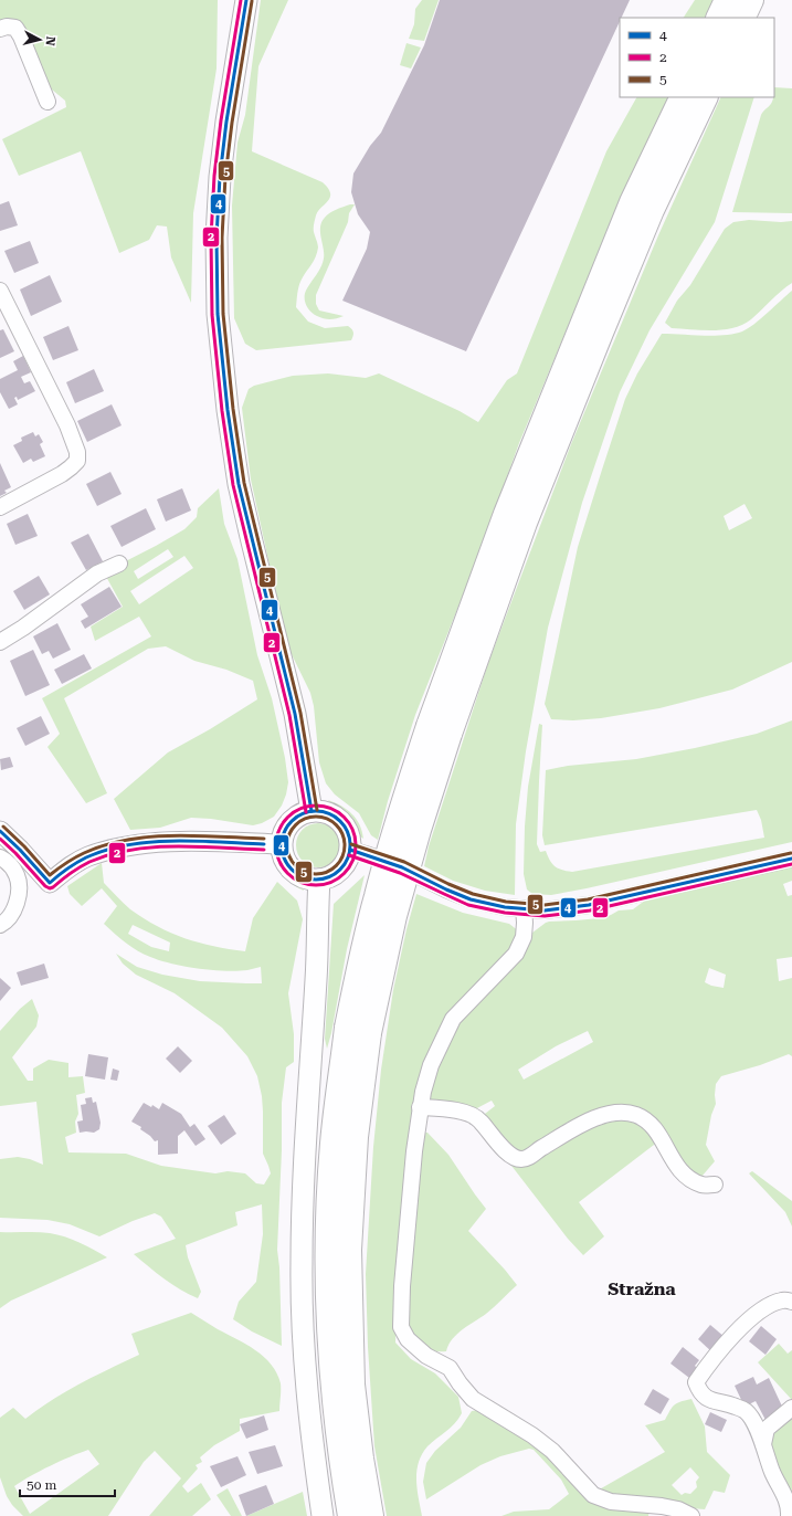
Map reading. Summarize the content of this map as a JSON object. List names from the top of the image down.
{
  "districts": ["Stražna"],
  "lines": ["transit line 4", "transit line 2", "transit line 5"],
  "legend": ["4", "2", "5"],
  "scale_bar": "50 m",
  "north": "right"
}
